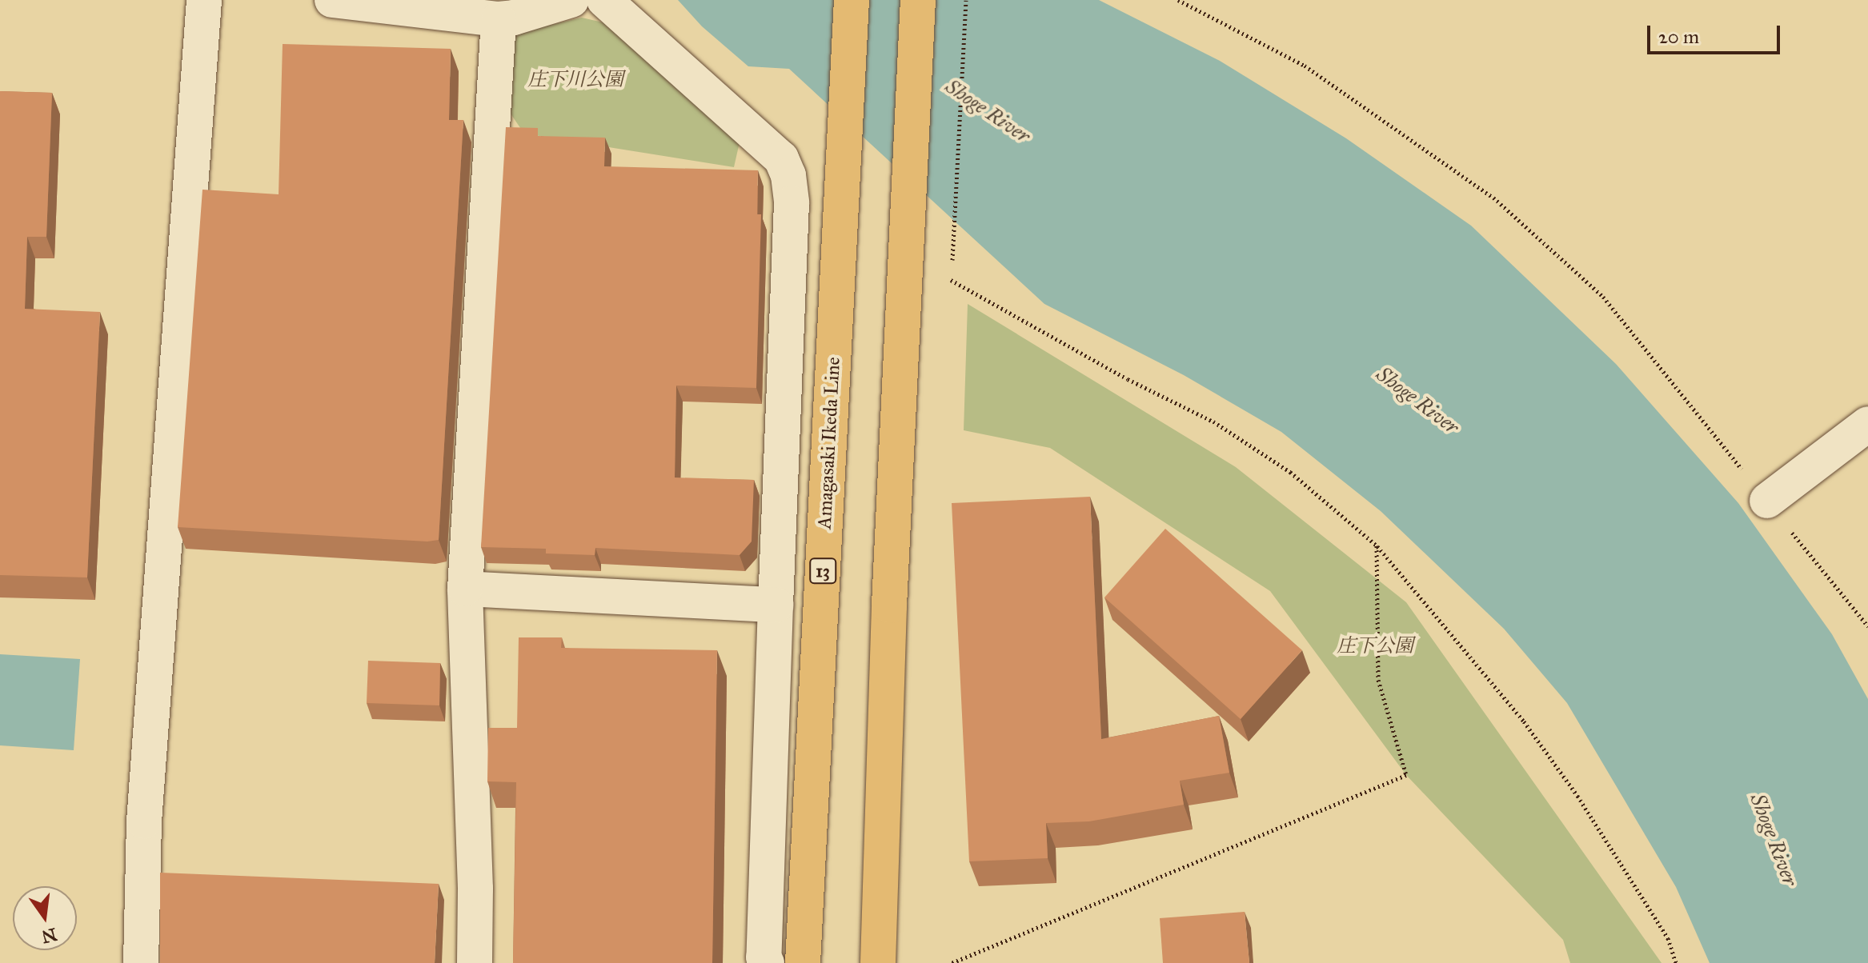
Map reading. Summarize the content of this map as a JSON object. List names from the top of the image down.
{
  "streets": {
    "main road": ["Amagasaki Ikeda Line", "13"]
  },
  "water": ["Shoge River"],
  "parks": ["庄下川公園", "庄下公園"],
  "scale_bar": "20 m",
  "north": "bottom"
}
